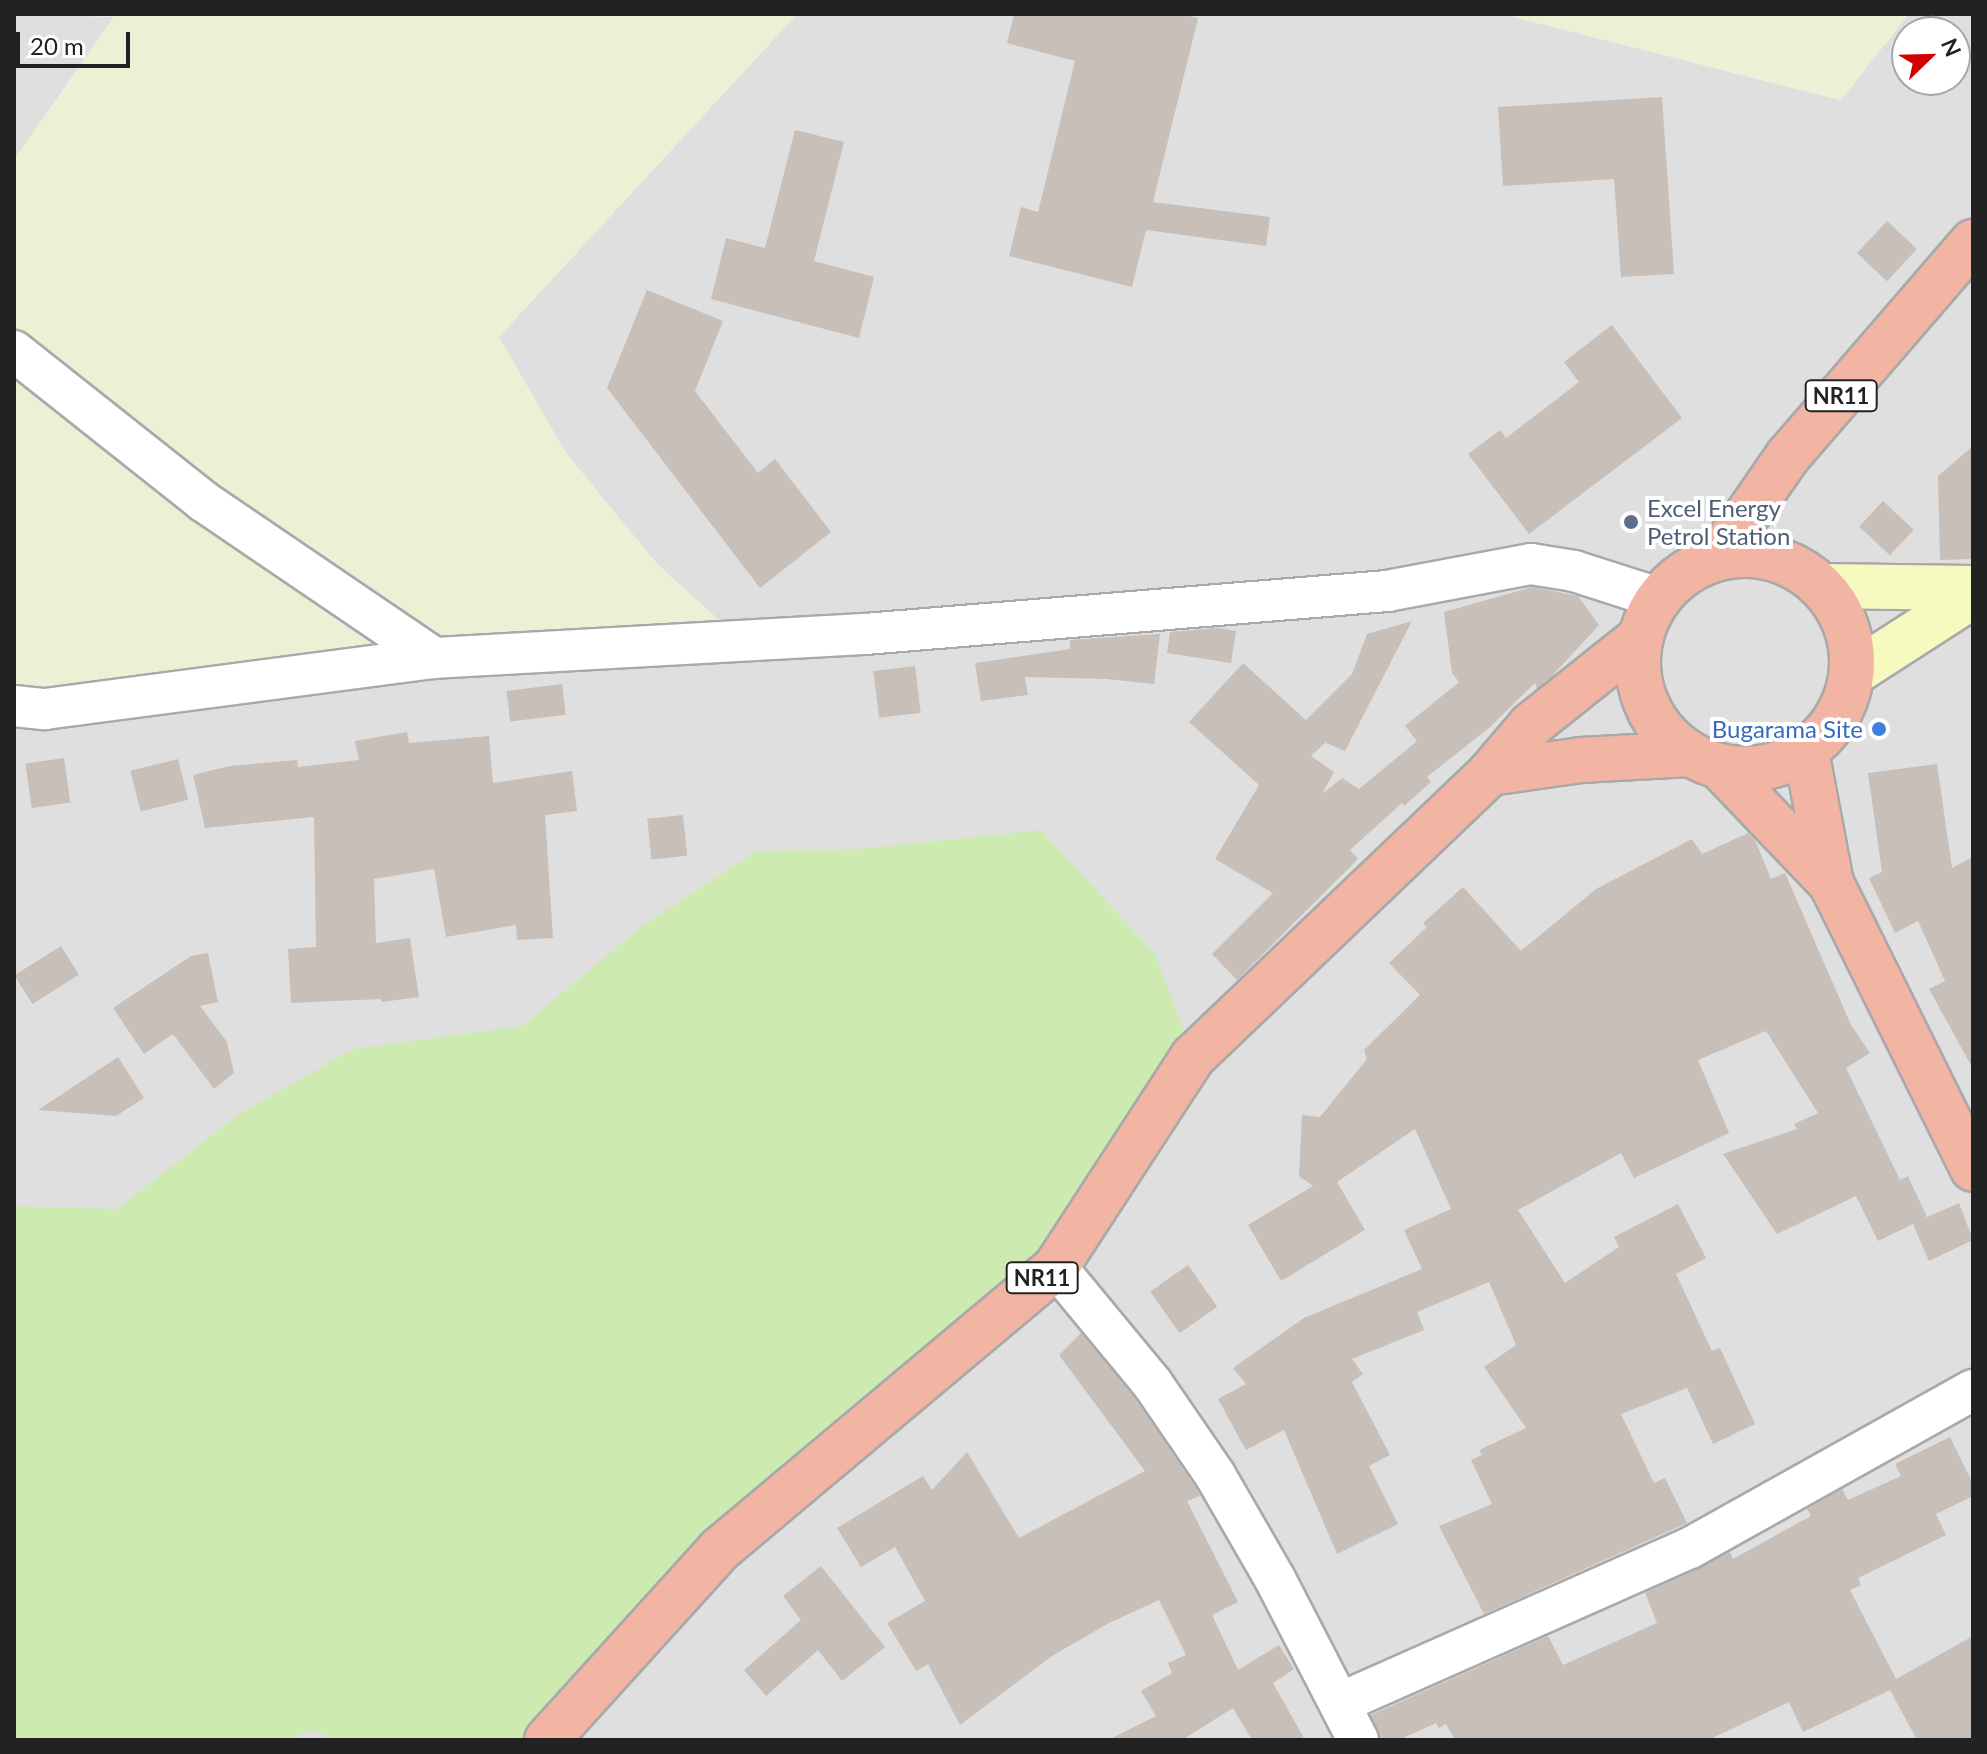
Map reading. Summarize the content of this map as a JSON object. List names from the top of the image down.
{
  "streets": {
    "highway": ["NR11"]
  },
  "places": ["Excel Energy Petrol Station", "Bugarama Site"],
  "scale_bar": "20 m",
  "north": "top right"
}
